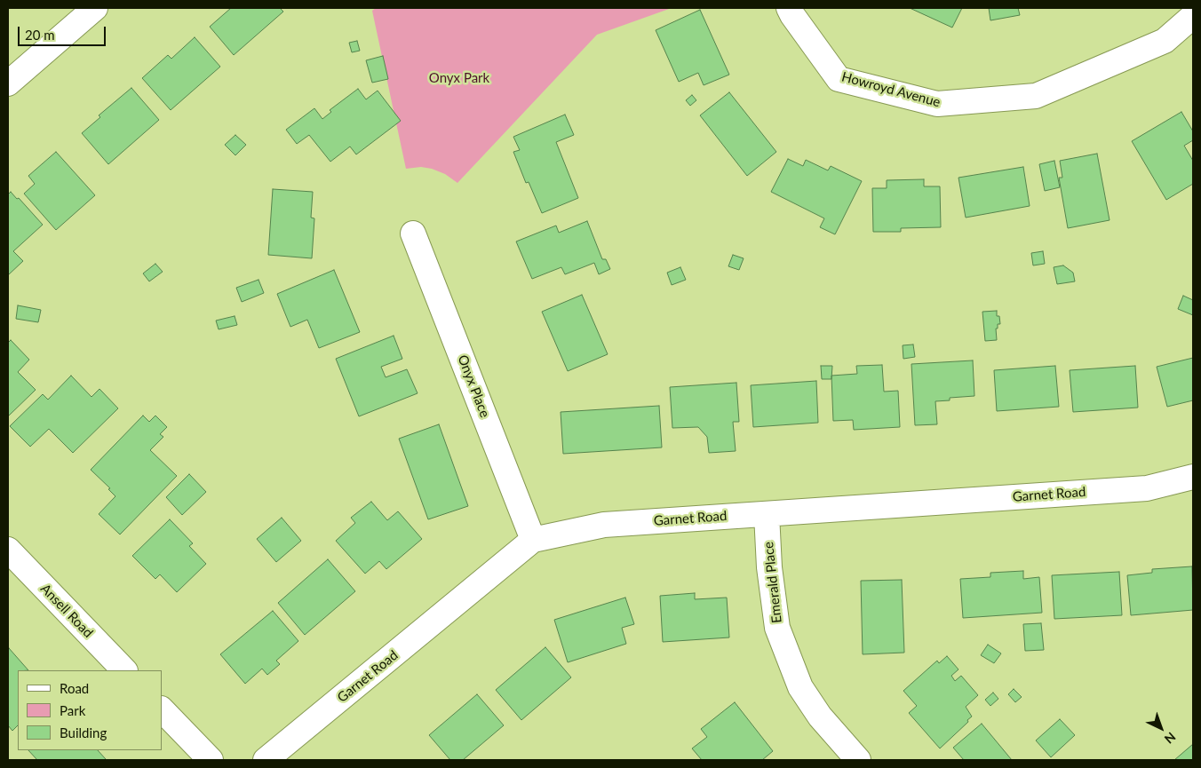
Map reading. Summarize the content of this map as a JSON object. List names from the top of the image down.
{
  "streets": {
    "street": [
      "Howroyd Avenue",
      "Onyx Place",
      "Garnet Road",
      "Emerald Place",
      "Ansell Road"
    ]
  },
  "crossings": [
    ["Onyx Place", "Garnet Road"],
    ["Garnet Road", "Emerald Place"]
  ],
  "parks": ["Onyx Park"],
  "legend": ["Road", "Park", "Building"],
  "scale_bar": "20 m",
  "north": "bottom right"
}
